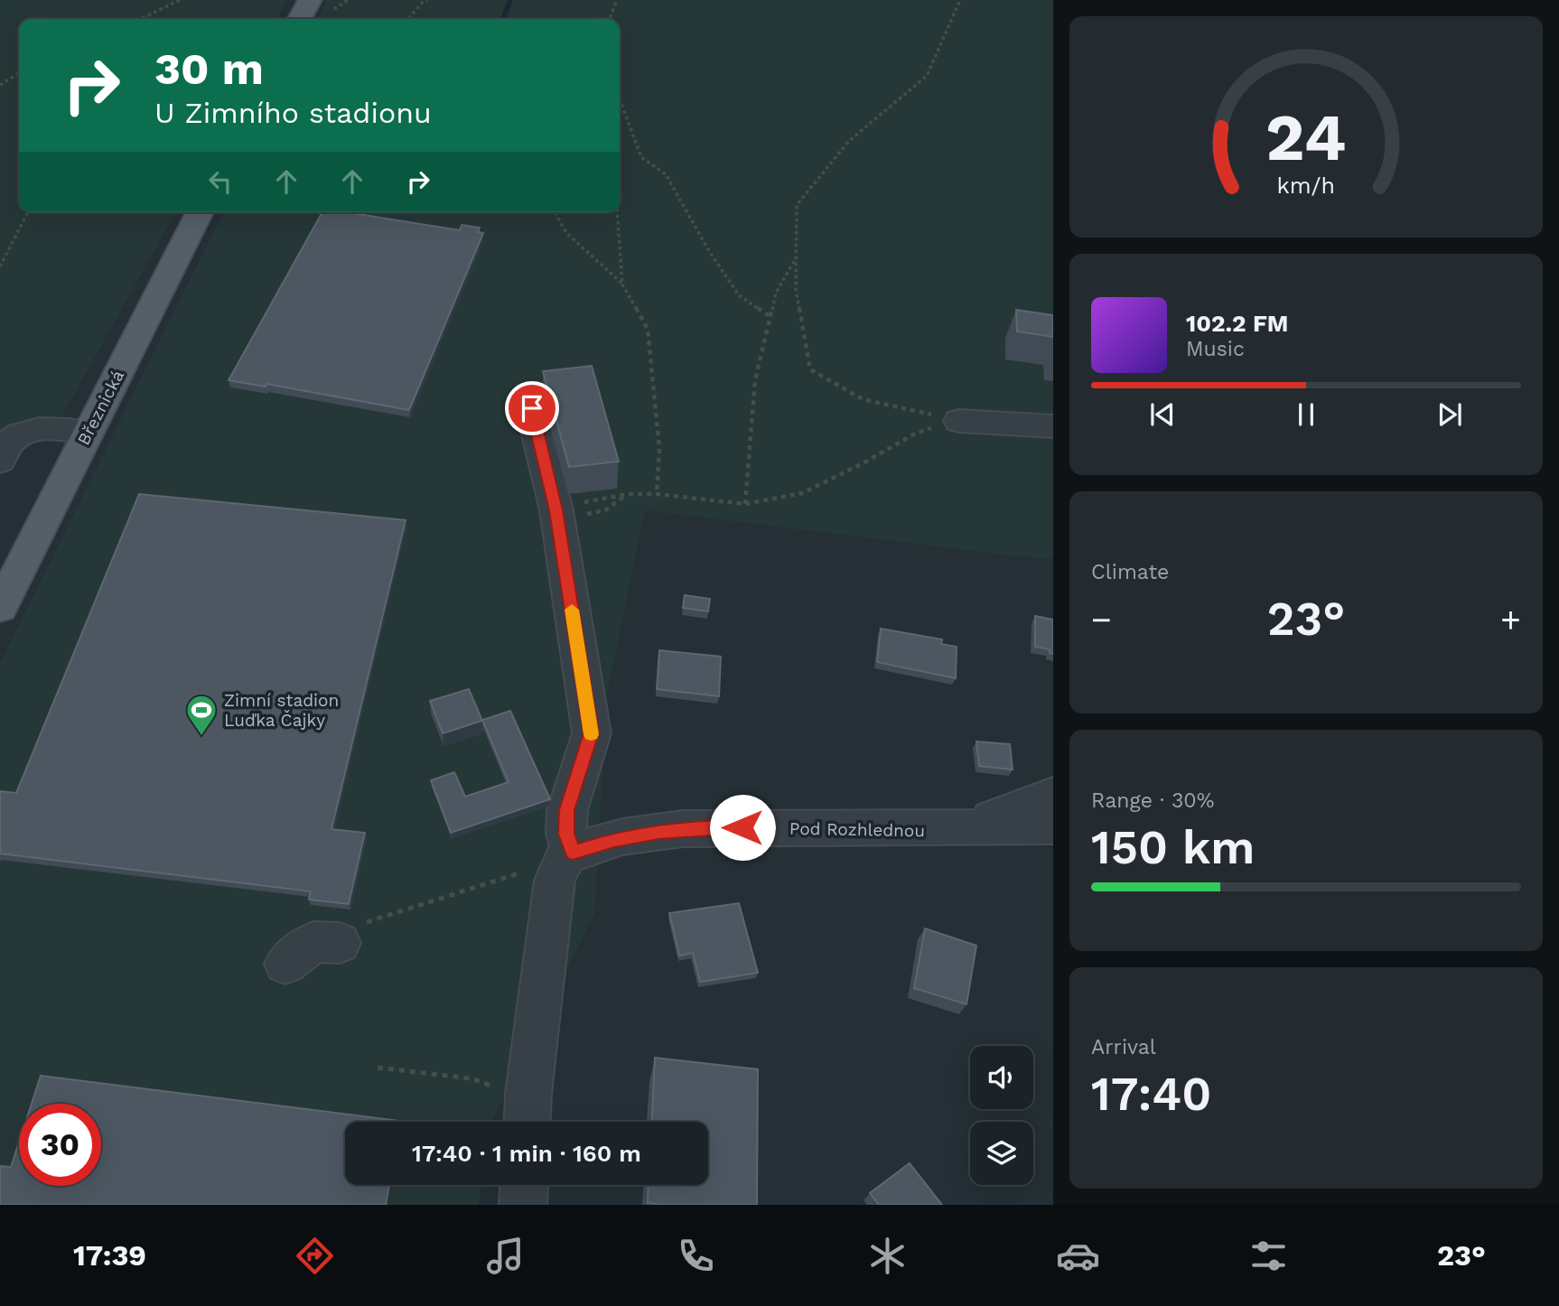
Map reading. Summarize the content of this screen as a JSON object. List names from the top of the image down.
{
  "streets": {
    "main road": ["Březnická"],
    "street": ["Pod Rozhlednou"]
  },
  "places": {
    "sports": ["Zimní stadion Luďka Čajky"]
  },
  "page": {
    "turn": ["30 m", "U Zimního stadionu"],
    "song": ["102.2 FM", "Music"],
    "tile": [
      "Climate",
      ["Range · 30%", "150 km"],
      ["Arrival", "17:40"]
    ],
    "heat": ["−", "23°", "+"],
    "limit": "30",
    "trip": "17:40 · 1 min · 160 m",
    "tabs": ["17:39", "23°"],
    "gauge": ["24", "km/h"]
  }
}
